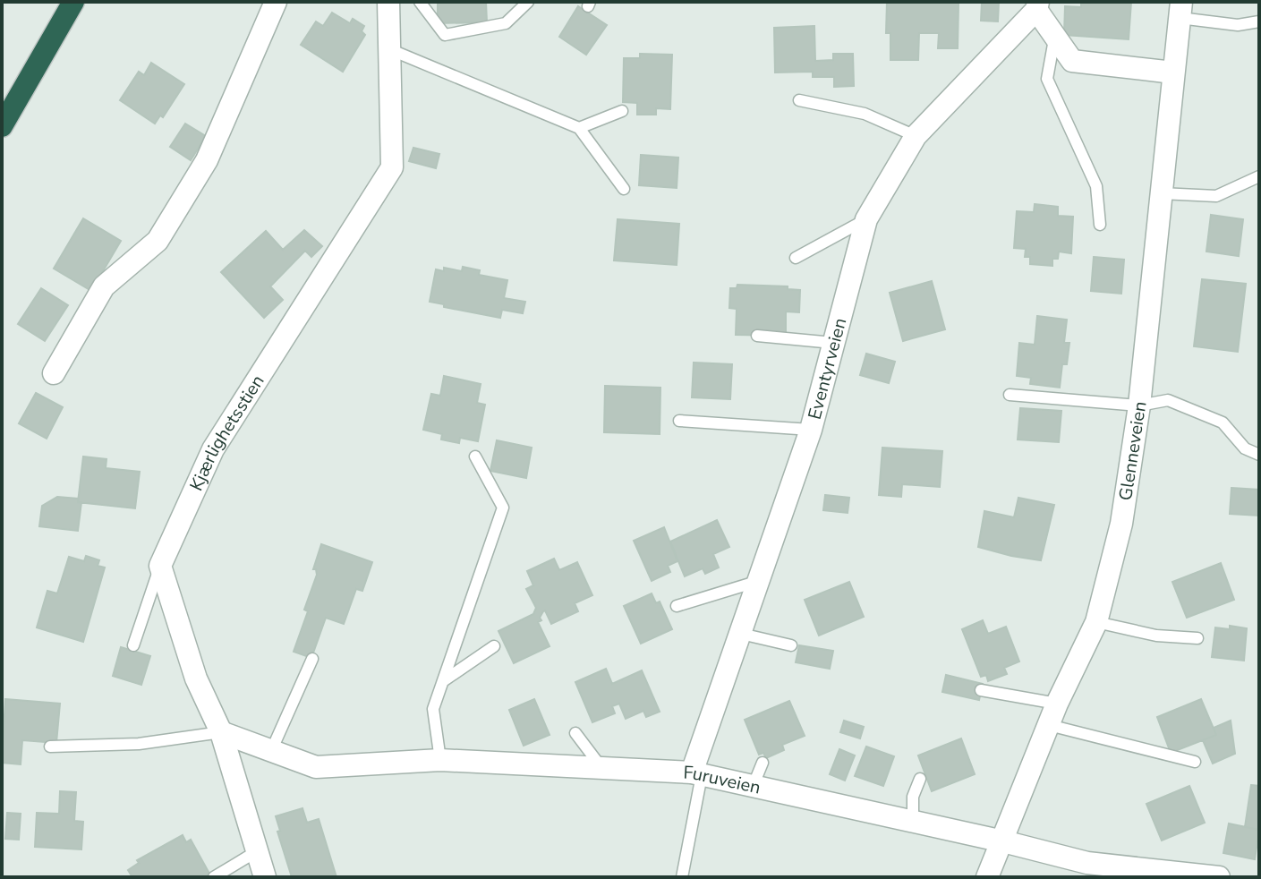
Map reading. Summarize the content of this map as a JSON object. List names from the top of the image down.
{
  "streets": {
    "street": [
      "Eventyrveien",
      "Kjærlighetsstien",
      "Glenneveien",
      "Furuveien"
    ]
  },
  "crossings": [
    ["Eventyrveien", "Glenneveien"],
    ["Eventyrveien", "Furuveien"],
    ["Glenneveien", "Furuveien"]
  ]
}
